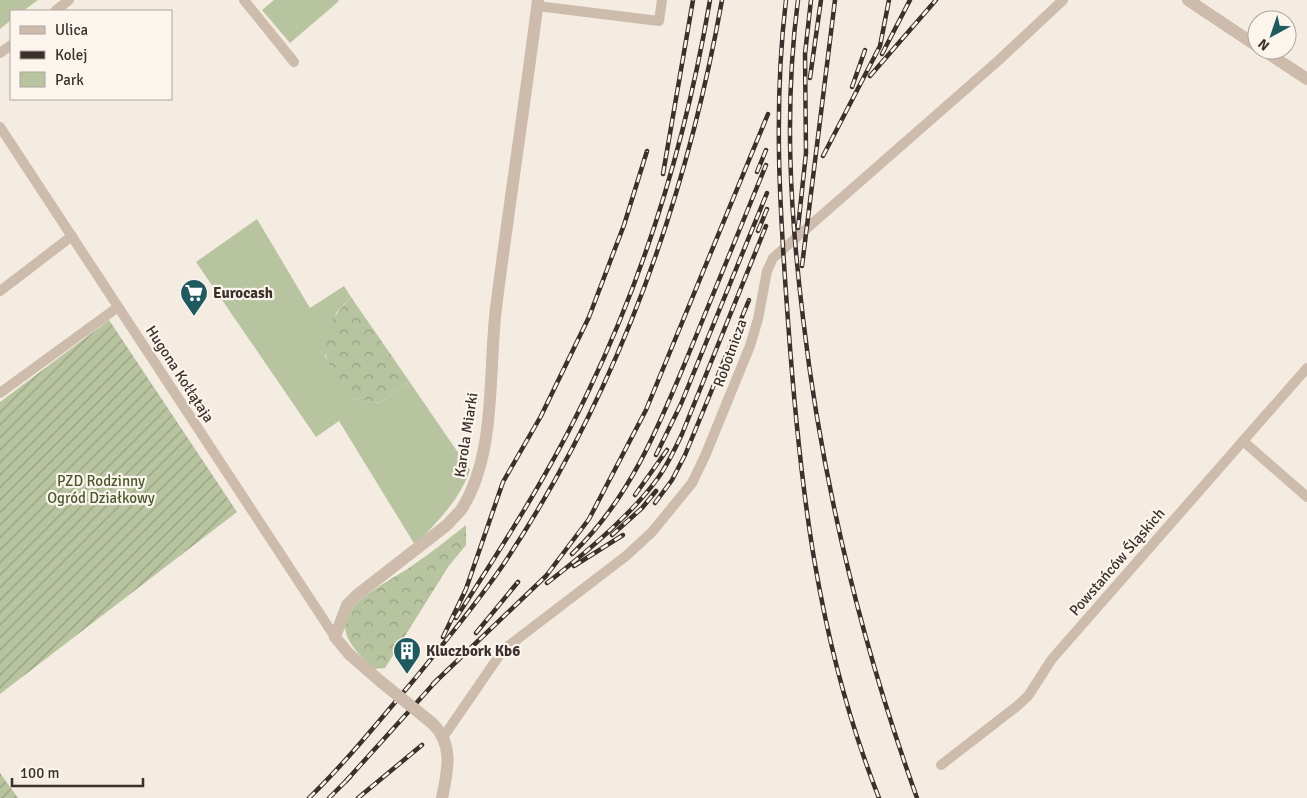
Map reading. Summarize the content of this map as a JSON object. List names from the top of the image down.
{
  "streets": {
    "street": [
      "Robotnicza",
      "Hugona Kołłątaja",
      "Karola Miarki",
      "Powstańców Śląskich"
    ]
  },
  "crossings": [
    ["Hugona Kołłątaja", "Karola Miarki"]
  ],
  "parks": ["PZD Rodzinny Ogród Działkowy"],
  "places": {
    "supermarket": ["Eurocash"],
    "building": ["Kluczbork Kb6"]
  },
  "legend": ["Ulica", "Kolej", "Park"],
  "scale_bar": "100 m",
  "north": "bottom left"
}
